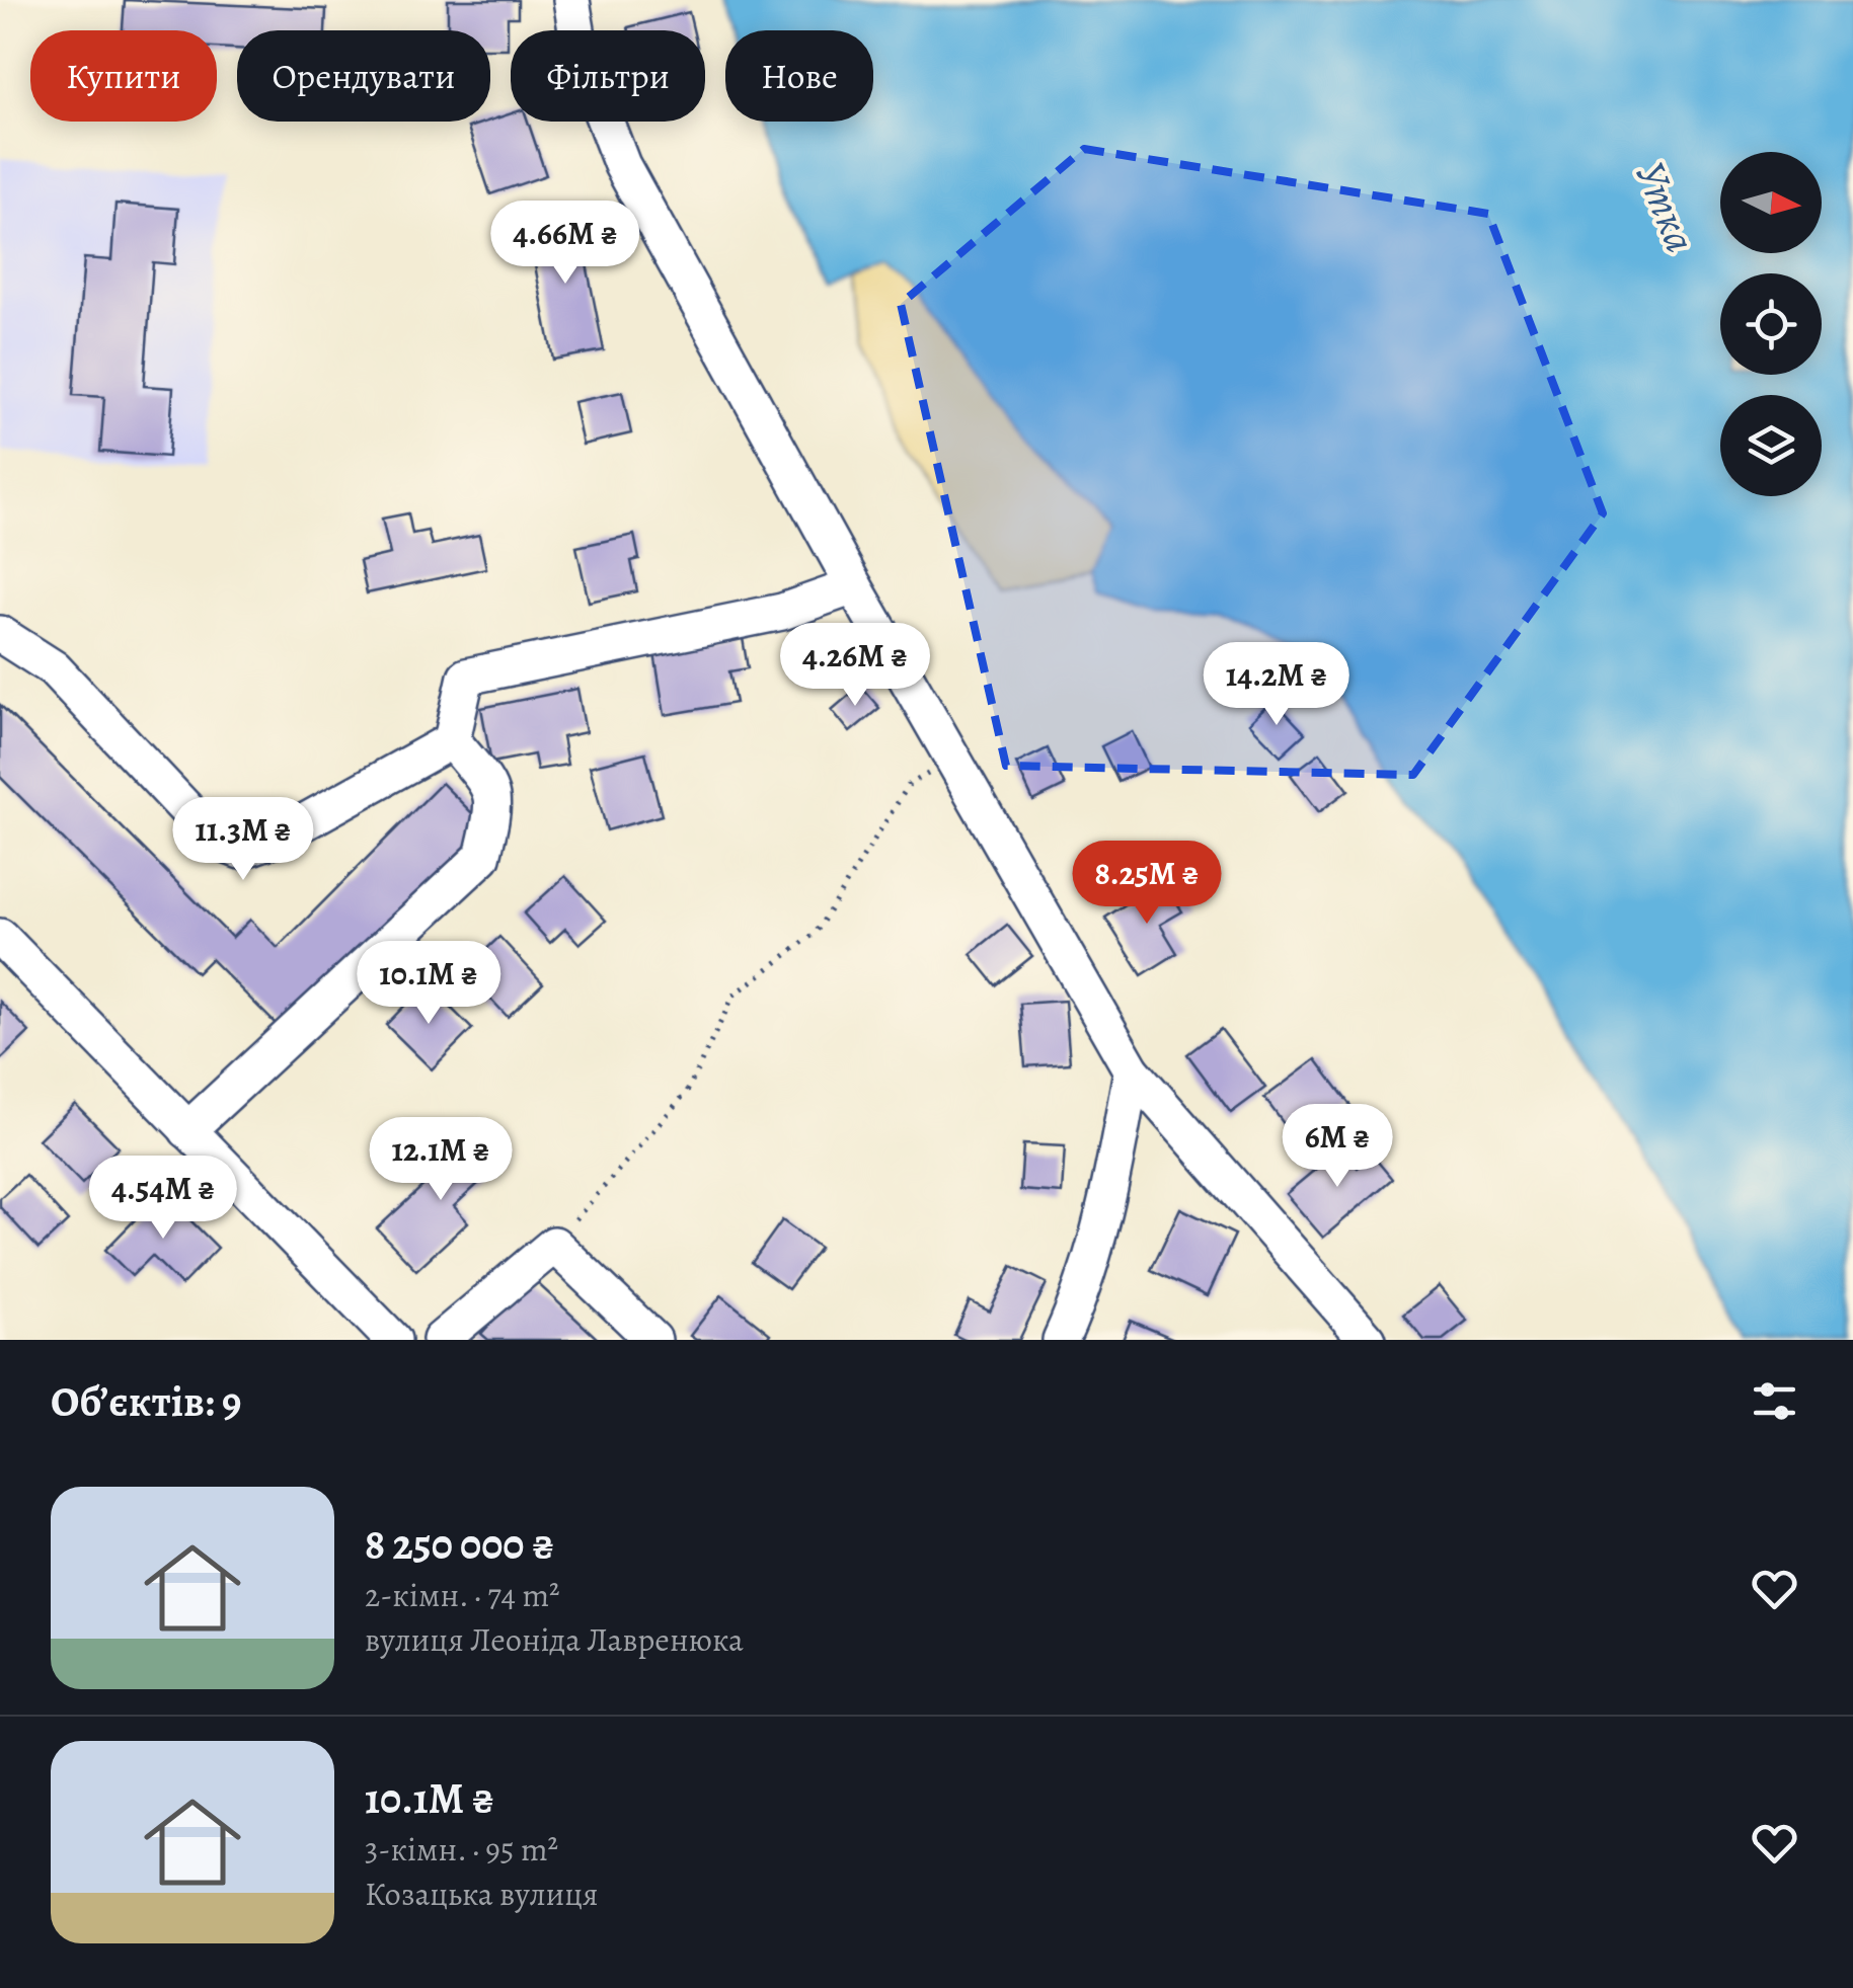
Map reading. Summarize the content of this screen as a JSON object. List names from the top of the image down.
{
  "water": ["Утка"],
  "north": "right",
  "page": {
    "chip": [
      "Купити",
      "Орендувати",
      "Фільтри",
      "Нове"
    ],
    "price": [
      "4.66M ₴",
      "4.26M ₴",
      "14.2M ₴",
      "11.3M ₴",
      "8.25M ₴",
      "10.1M ₴",
      "6M ₴",
      "12.1M ₴",
      "4.54M ₴"
    ],
    "heading": "Об’єктів: 9",
    "list": [
      {
        "name": "8 250 000 ₴",
        "note": "2-кімн. · 74 m² · вулиця Леоніда Лавренюка"
      },
      {
        "name": "10.1M ₴",
        "note": "3-кімн. · 95 m² · Козацька вулиця"
      }
    ]
  }
}
